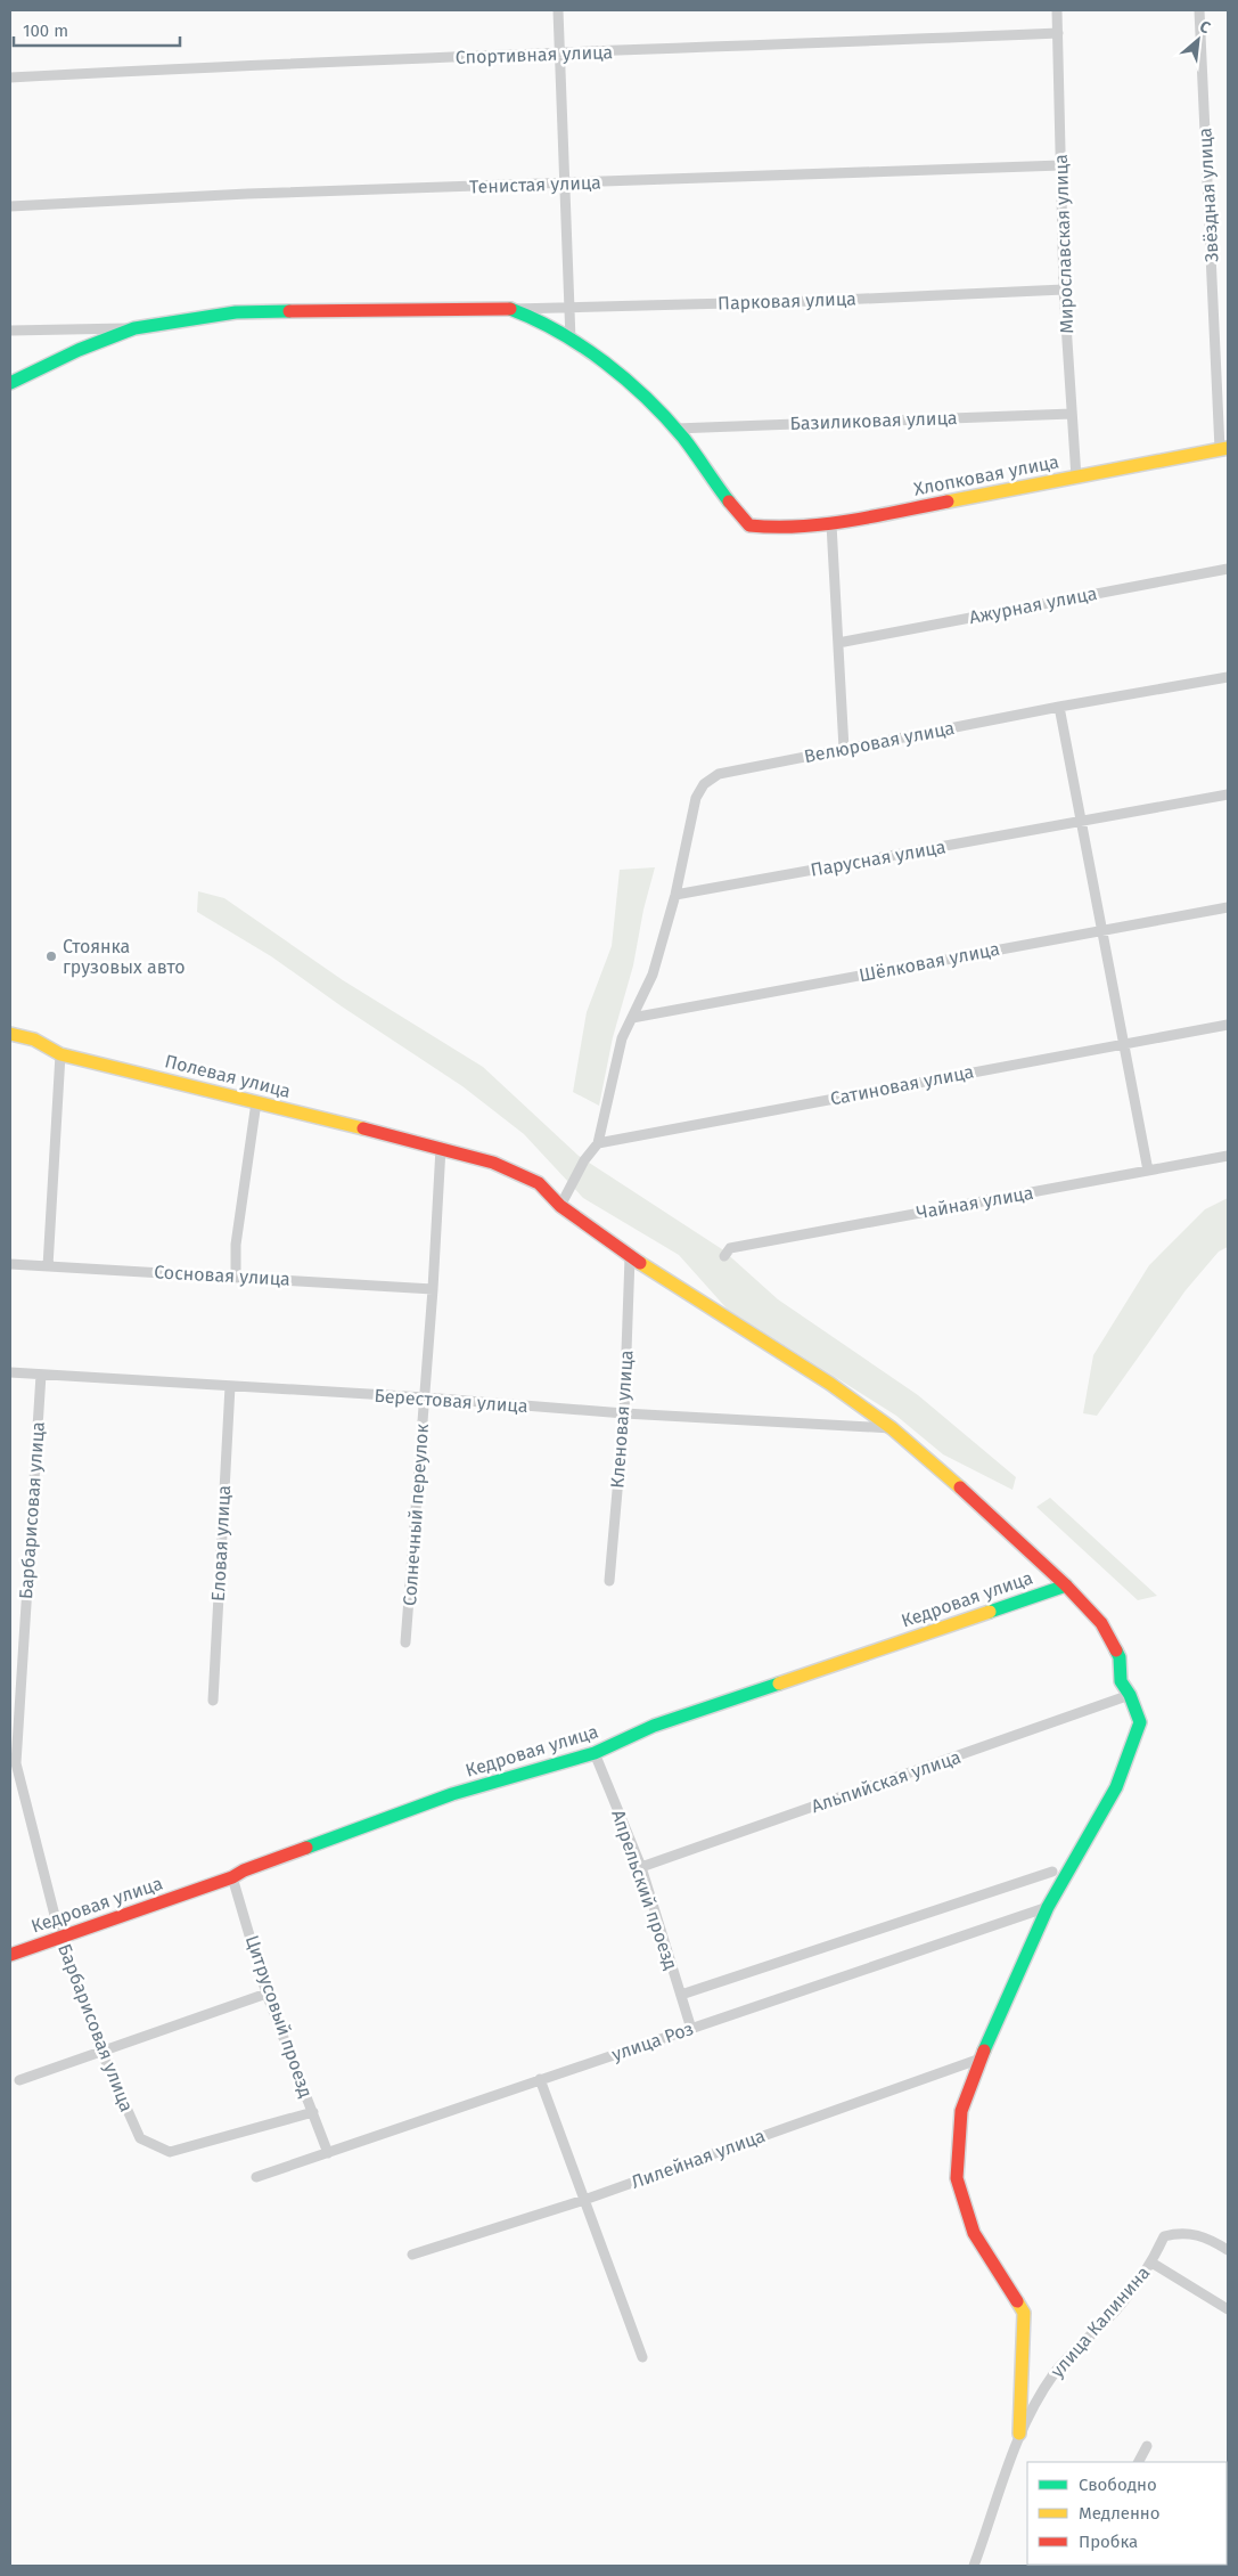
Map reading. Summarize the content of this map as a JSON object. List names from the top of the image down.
{
  "streets": {
    "street": [
      "Спортивная улица",
      "Тенистая улица",
      "Звёздная улица",
      "Мирославская улица",
      "Парковая улица",
      "Базиликовая улица",
      "Хлопковая улица",
      "Ажурная улица",
      "Велюровая улица",
      "Парусная улица",
      "Шёлковая улица",
      "Полевая улица",
      "Сатиновая улица",
      "Чайная улица",
      "Сосновая улица",
      "Берестовая улица",
      "Кленовая улица",
      "Барбарисовая улица",
      "Солнечный переулок",
      "Еловая улица",
      "Кедровая улица",
      "Альпийская улица",
      "Апрельский проезд",
      "Цитрусовый проезд",
      "улица Роз",
      "Лилейная улица",
      "улица Калинина"
    ]
  },
  "crossings": [
    ["Спортивная улица", "Мирославская улица"],
    ["Тенистая улица", "Мирославская улица"],
    ["Звёздная улица", "Хлопковая улица"],
    ["Мирославская улица", "Парковая улица"],
    ["Мирославская улица", "Базиликовая улица"],
    ["Мирославская улица", "Хлопковая улица"],
    ["Базиликовая улица", "Хлопковая улица"],
    ["Велюровая улица", "Парусная улица"],
    ["Полевая улица", "Берестовая улица"],
    ["Полевая улица", "Кленовая улица"],
    ["Полевая улица", "Солнечный переулок"],
    ["Полевая улица", "Кедровая улица"],
    ["Полевая улица", "Альпийская улица"],
    ["Полевая улица", "улица Роз"],
    ["Полевая улица", "Лилейная улица"],
    ["Полевая улица", "улица Калинина"],
    ["Сосновая улица", "Солнечный переулок"],
    ["Берестовая улица", "Кленовая улица"],
    ["Берестовая улица", "Барбарисовая улица"],
    ["Берестовая улица", "Солнечный переулок"],
    ["Берестовая улица", "Еловая улица"],
    ["Барбарисовая улица", "Кедровая улица"],
    ["Барбарисовая улица", "Цитрусовый проезд"],
    ["Кедровая улица", "Апрельский проезд"],
    ["Кедровая улица", "Цитрусовый проезд"],
    ["Альпийская улица", "Апрельский проезд"],
    ["Апрельский проезд", "улица Роз"],
    ["Цитрусовый проезд", "улица Роз"]
  ],
  "places": ["Стоянка грузовых авто"],
  "legend": ["Свободно", "Медленно", "Пробка"],
  "scale_bar": "100 m",
  "north": "top right"
}
